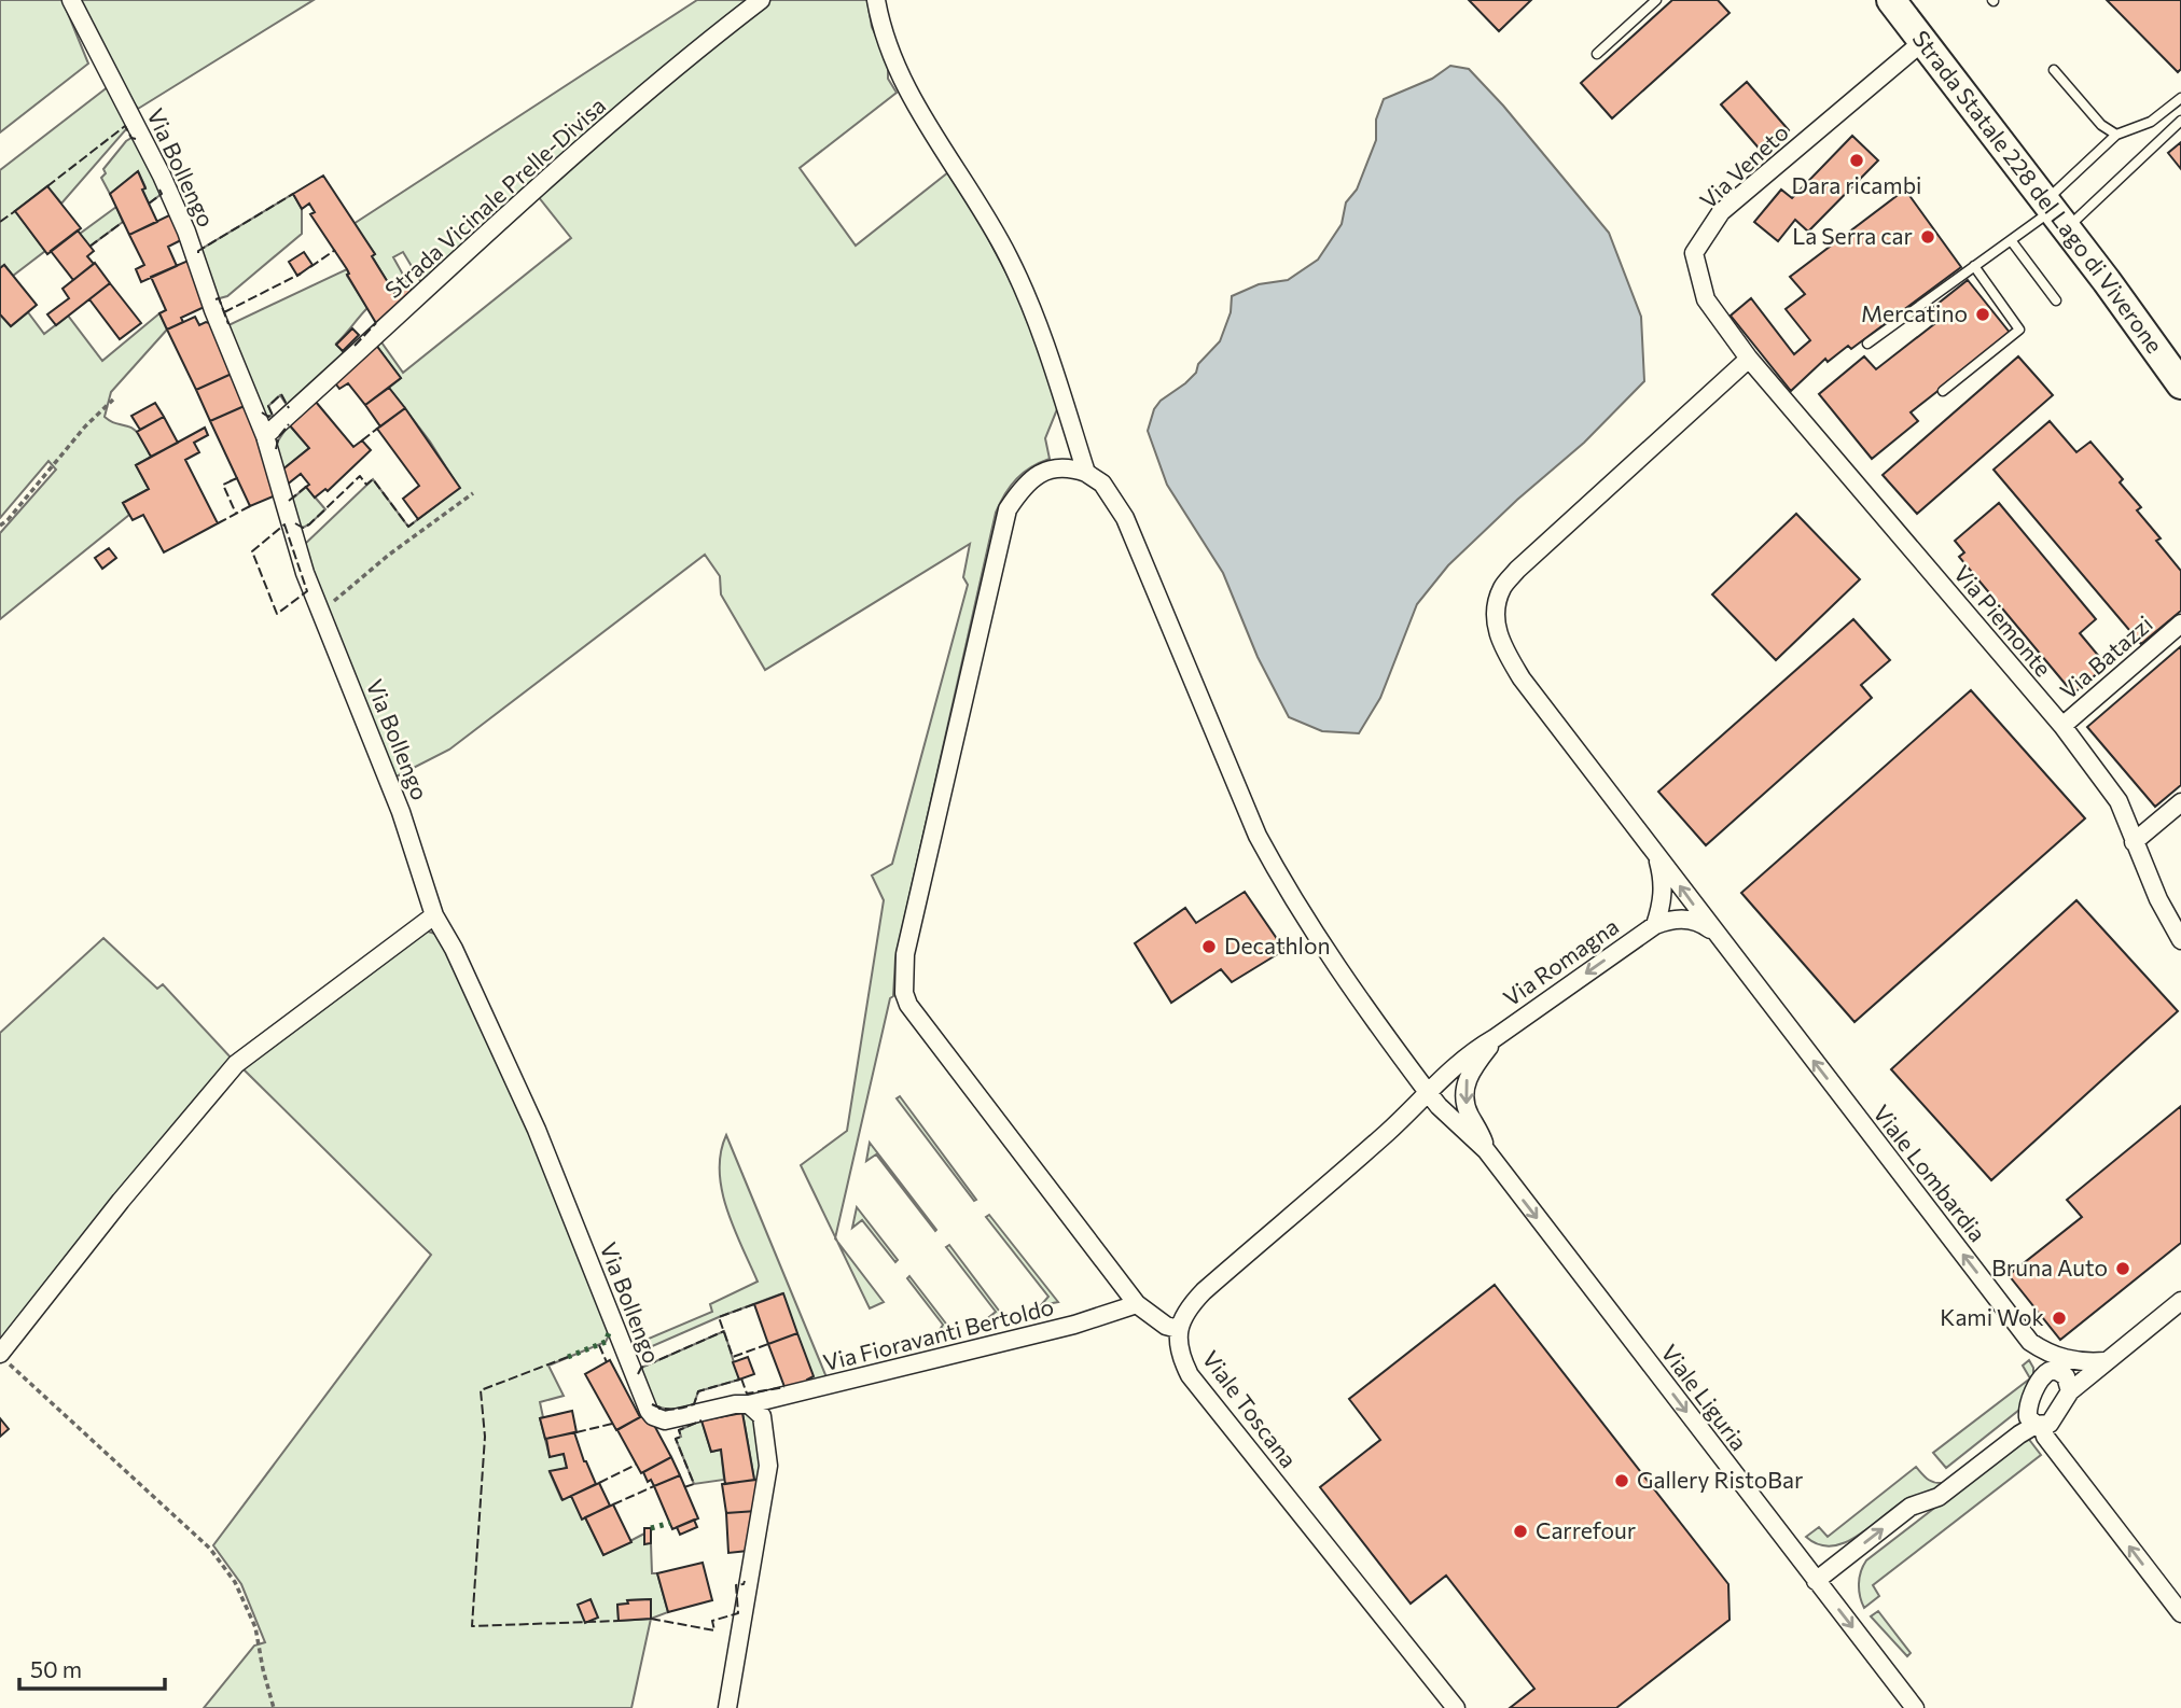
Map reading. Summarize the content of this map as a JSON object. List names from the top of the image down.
{
  "streets": {
    "main road": ["Strada Statale 228 del Lago di Viverone"],
    "street": [
      "Via Veneto",
      "Via Bollengo",
      "Strada Vicinale Prelle-Divisa",
      "Via Piemonte",
      "Via Batazzi",
      "Via Romagna",
      "Viale Lombardia",
      "Via Fioravanti Bertoldo",
      "Viale Liguria",
      "Viale Toscana"
    ]
  },
  "crossings": [
    ["Via Veneto", "Strada Statale 228 del Lago di Viverone"],
    ["Via Veneto", "Via Piemonte"],
    ["Via Veneto", "Viale Lombardia"],
    ["Via Bollengo", "Strada Vicinale Prelle-Divisa"],
    ["Via Bollengo", "Via Fioravanti Bertoldo"],
    ["Via Piemonte", "Via Batazzi"],
    ["Via Piemonte", "Viale Lombardia"]
  ],
  "one_way": ["Via Romagna", "Viale Lombardia", "Viale Liguria"],
  "places": [
    "Dara ricambi",
    "La Serra car",
    "Mercatino",
    "Decathlon",
    "Bruna Auto",
    "Kami Wok",
    "Gallery RistoBar",
    "Carrefour"
  ],
  "scale_bar": "50 m"
}
